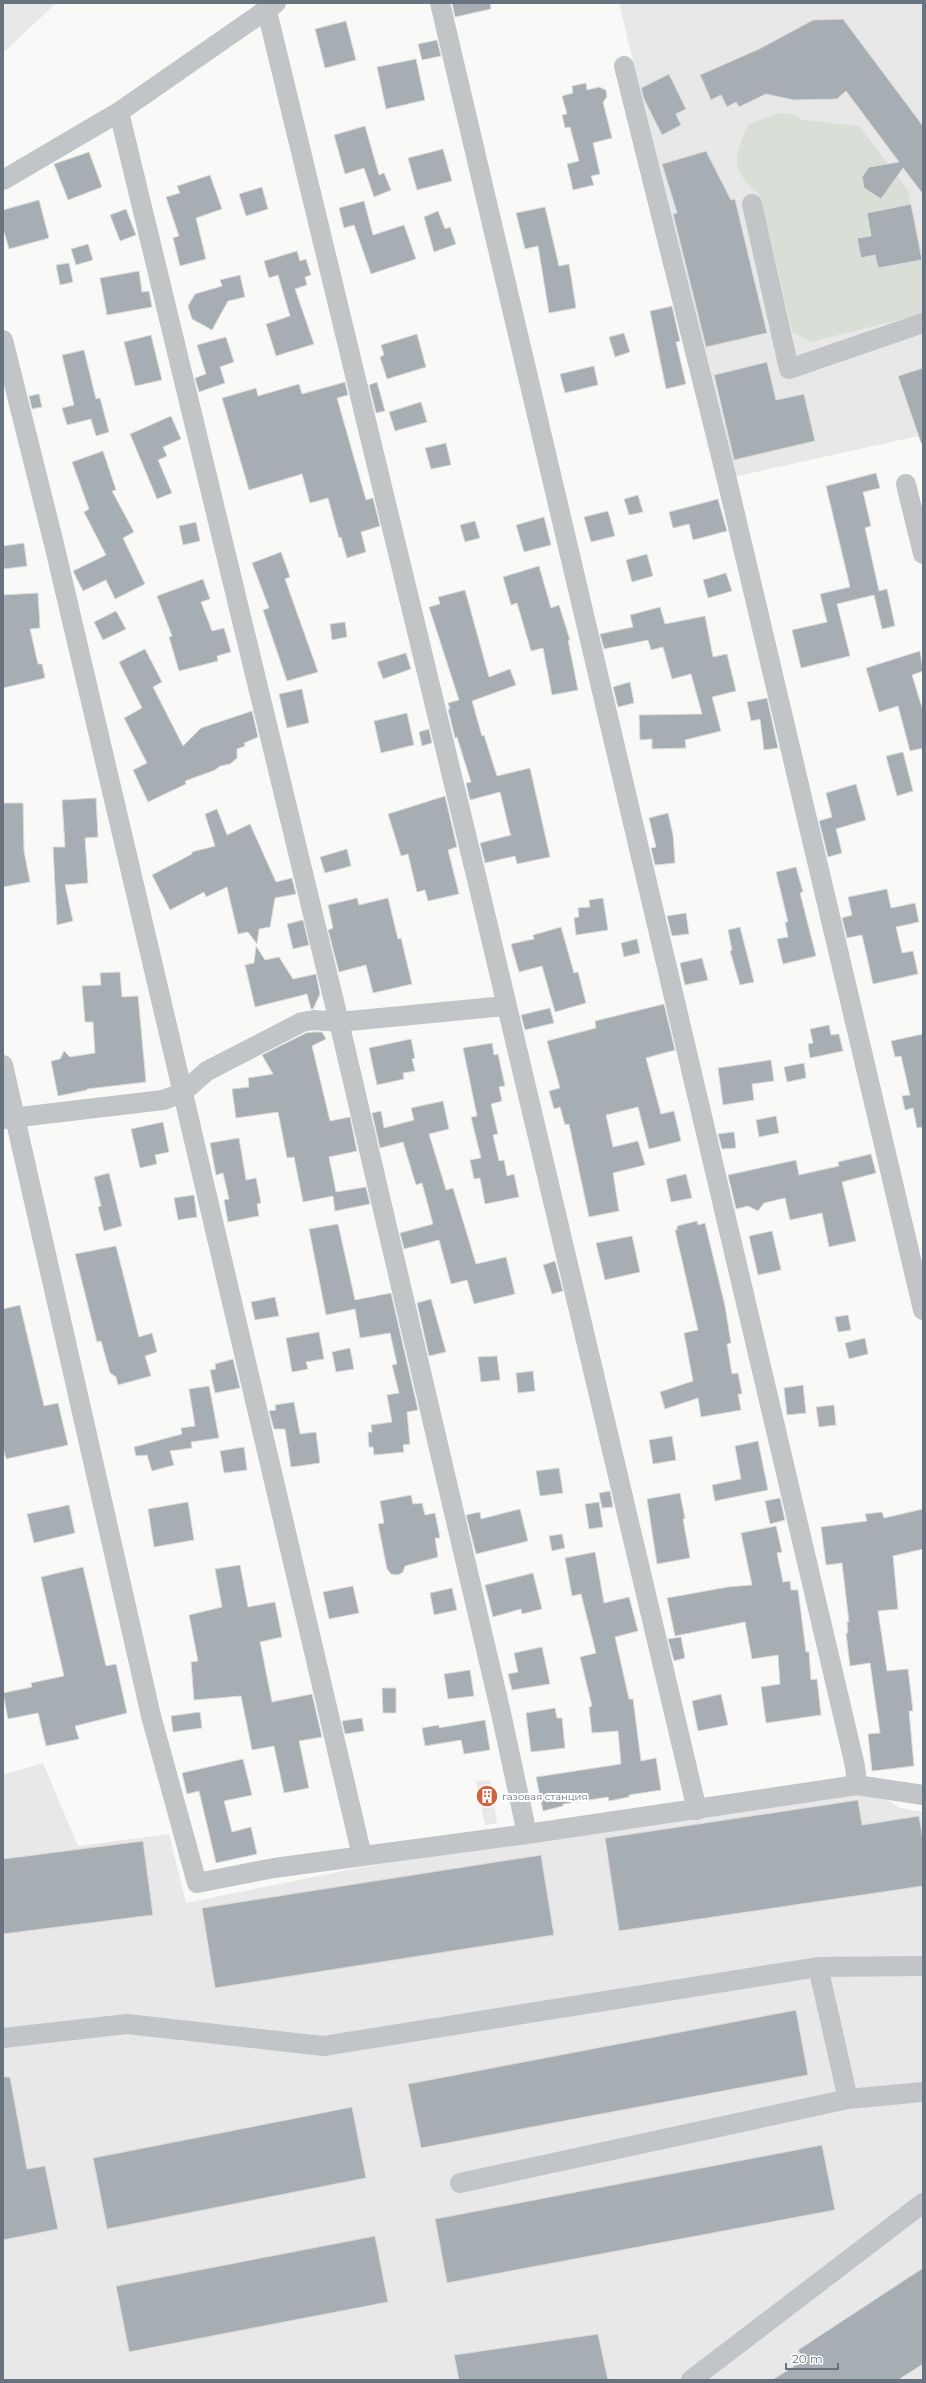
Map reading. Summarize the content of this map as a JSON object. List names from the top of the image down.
{
  "places": {
    "building": ["газовая станция"]
  },
  "scale_bar": "20 m"
}
